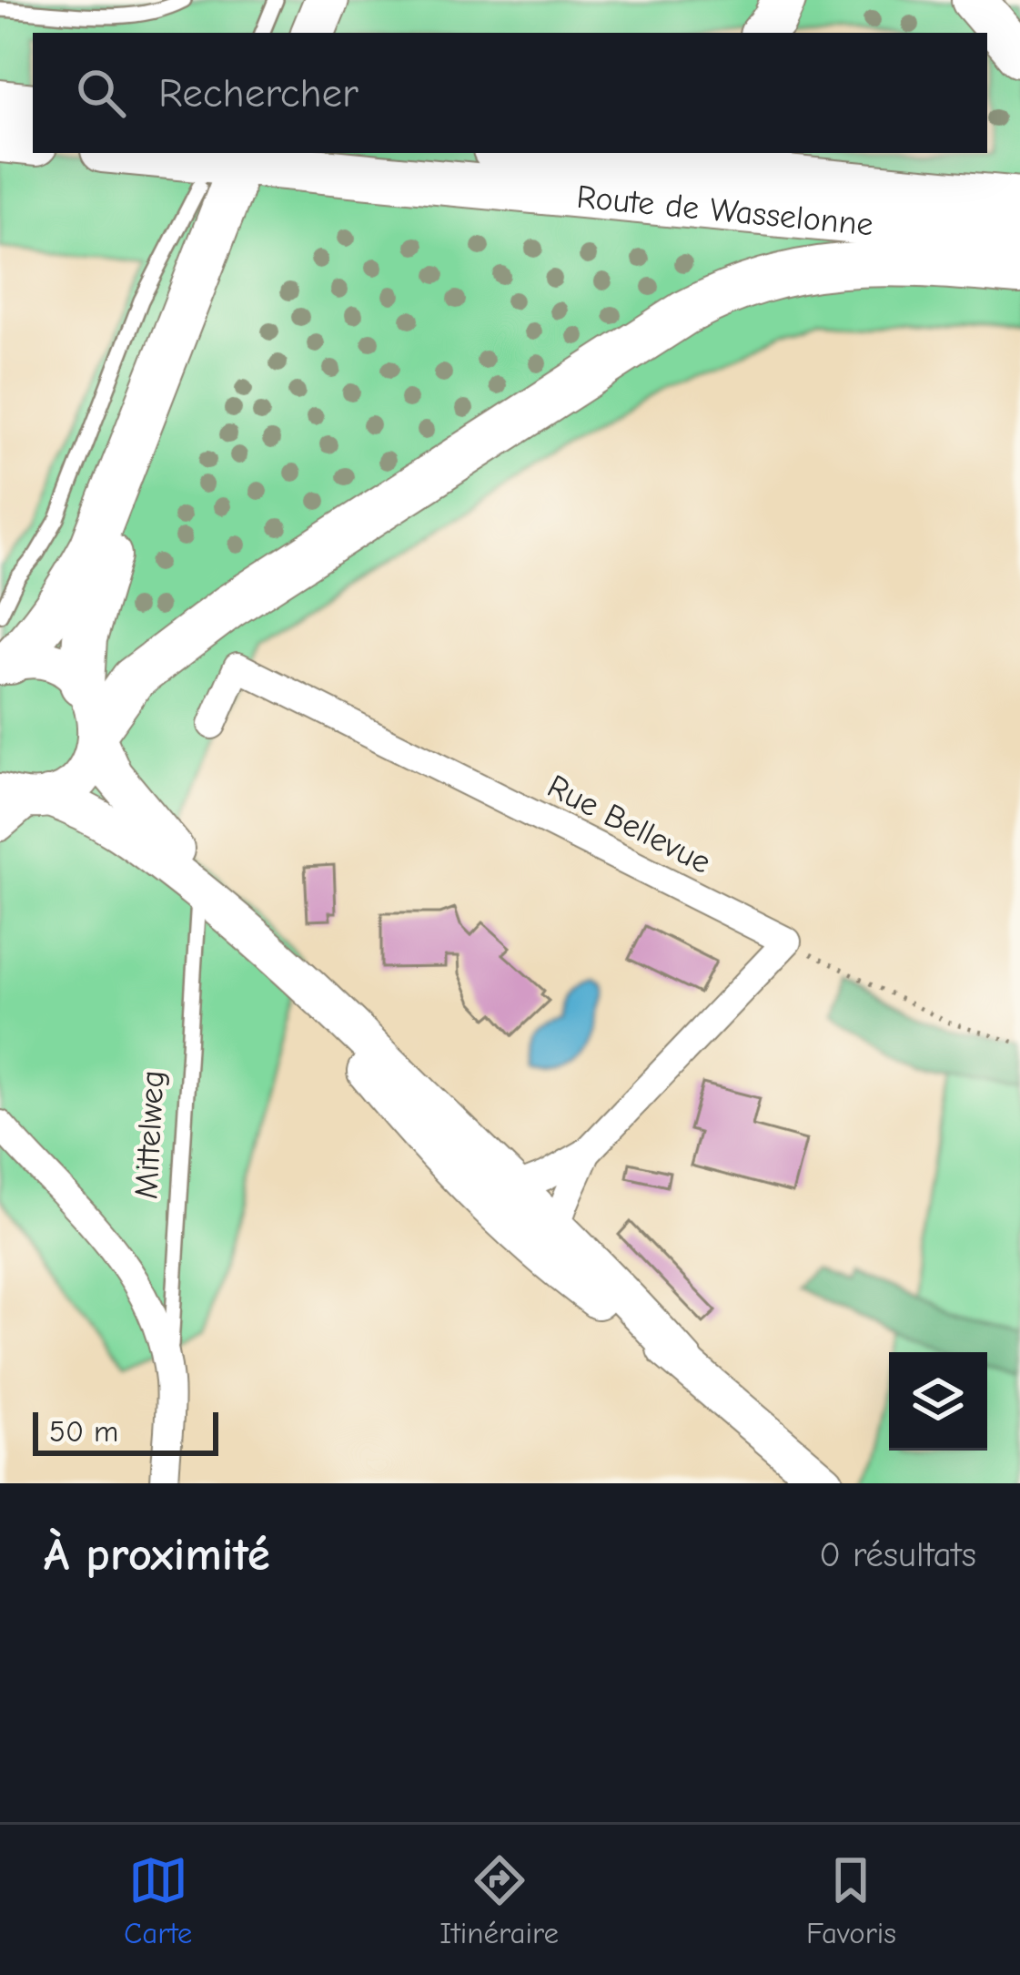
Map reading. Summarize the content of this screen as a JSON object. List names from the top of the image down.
{
  "streets": {
    "highway": ["Route de Wasselonne"],
    "street": ["Rue Bellevue", "Mittelweg"]
  },
  "scale_bar": "50 m",
  "page": {
    "search": "Rechercher",
    "scale": "50 m",
    "heading": ["À proximité", "0 résultats"],
    "nav": ["Carte", "Itinéraire", "Favoris"]
  }
}
